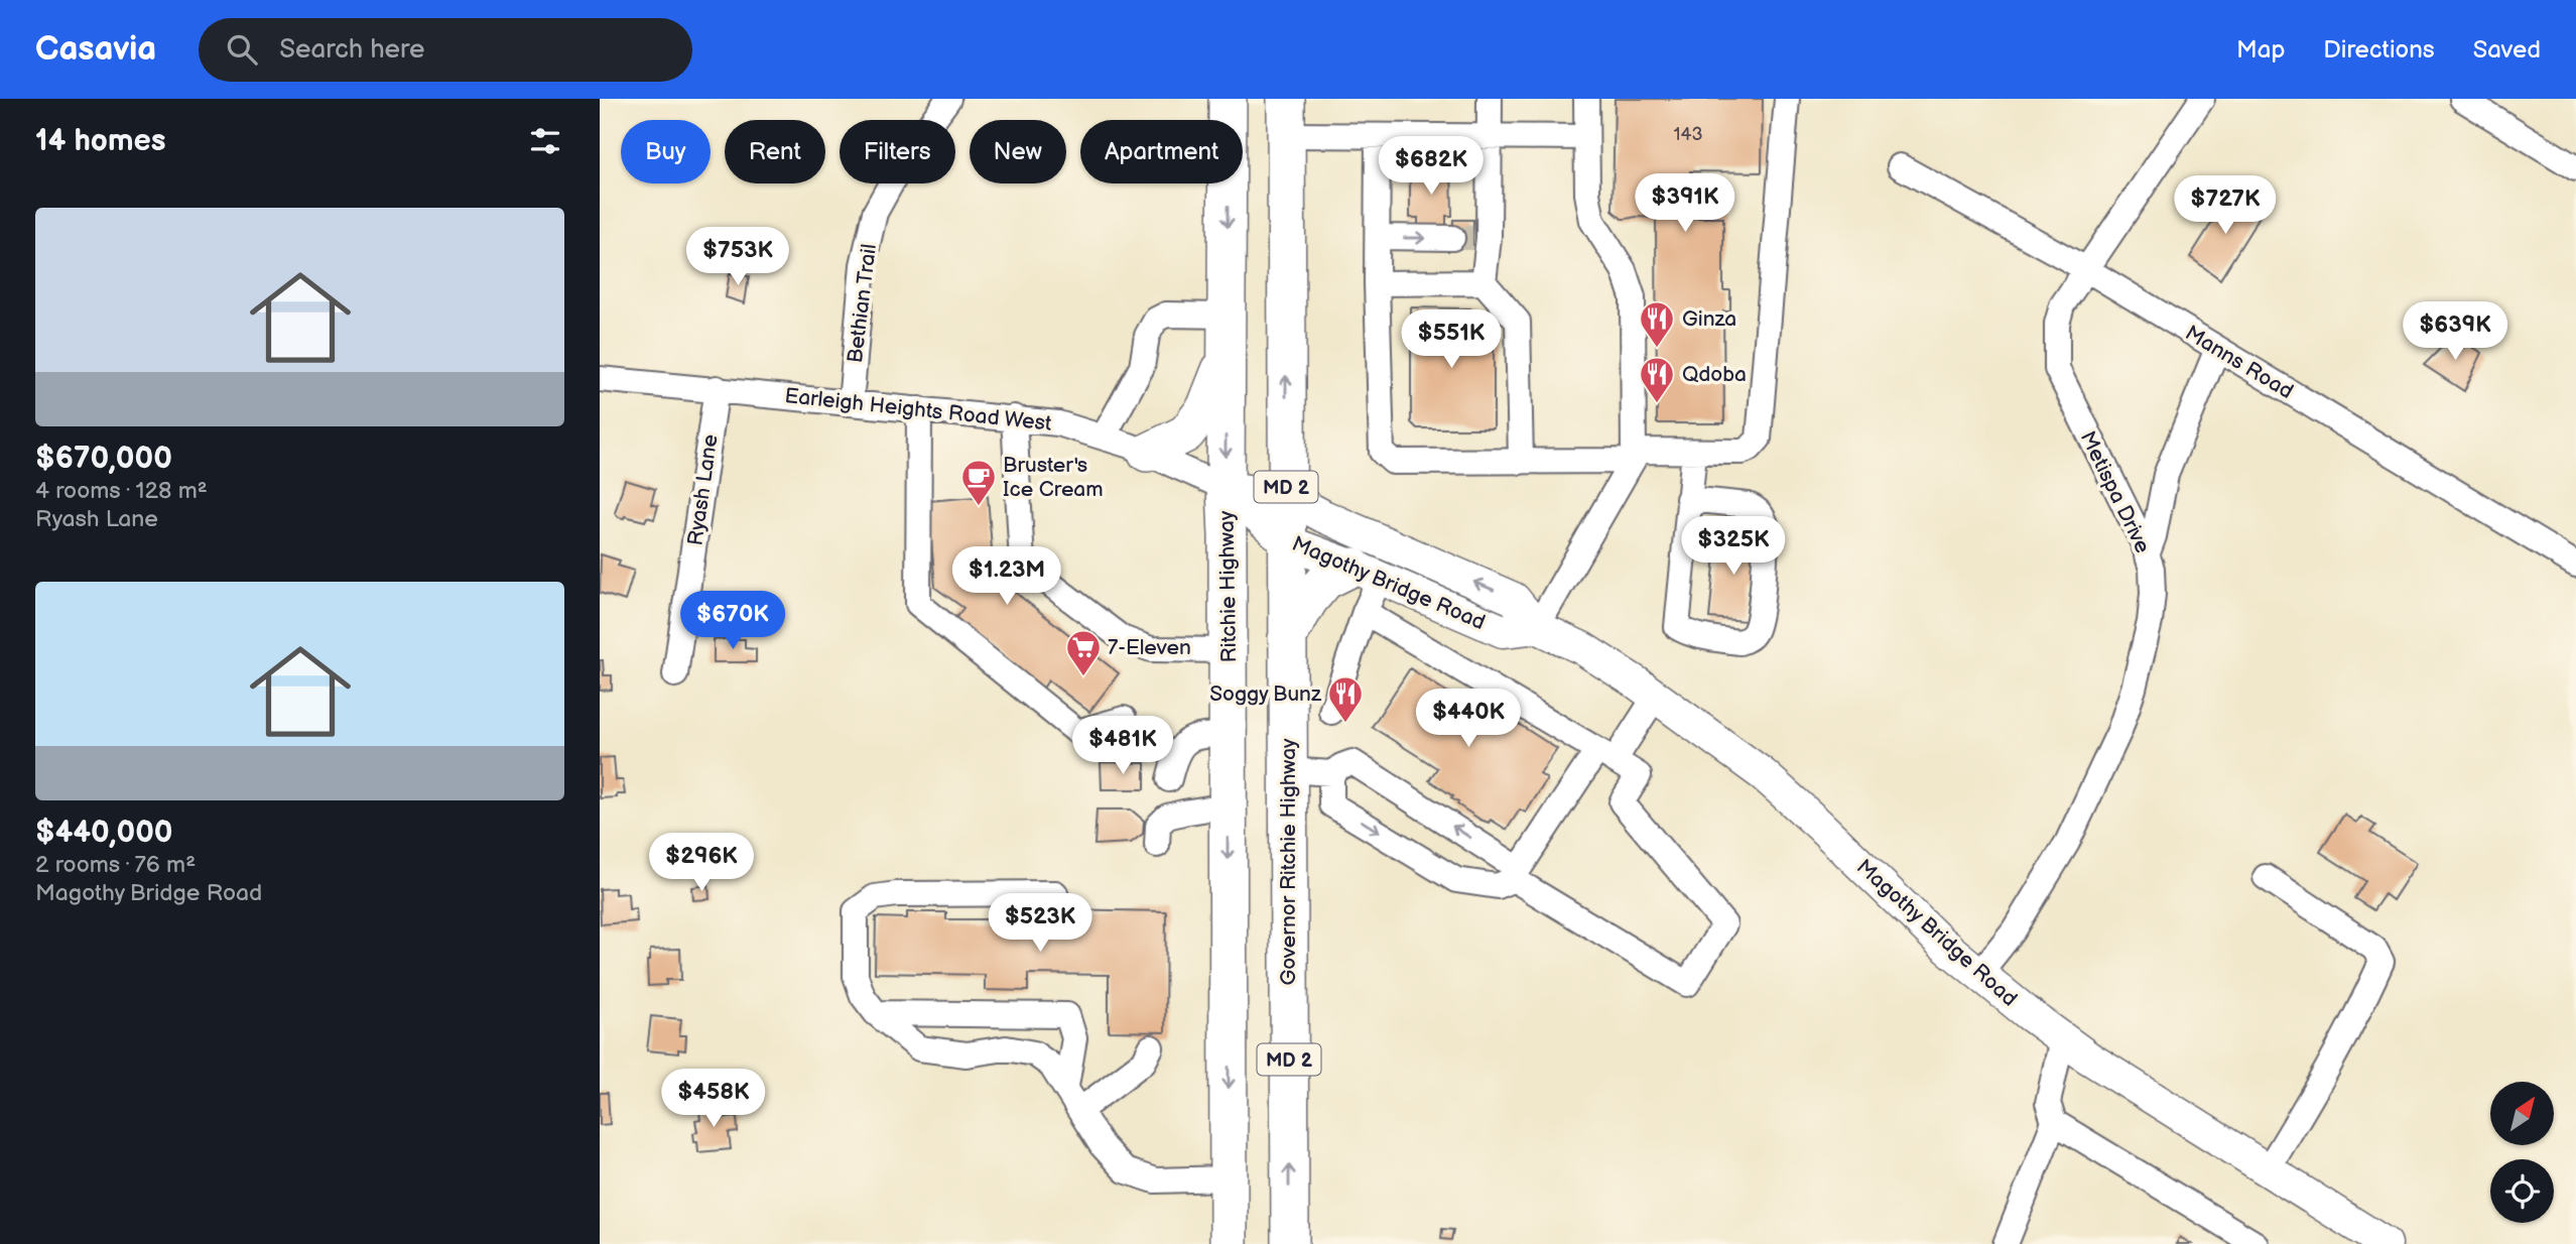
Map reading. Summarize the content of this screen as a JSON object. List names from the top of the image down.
{
  "streets": {
    "highway": ["MD 2", "Ritchie Highway", "Governor Ritchie Highway"],
    "main road": ["Magothy Bridge Road"],
    "street": [
      "Bethian Trail",
      "Manns Road",
      "Earleigh Heights Road West",
      "Ryash Lane",
      "Metispa Drive"
    ]
  },
  "crossings": [
    ["Bethian Trail", "Earleigh Heights Road West"],
    ["Manns Road", "Metispa Drive"],
    ["Earleigh Heights Road West", "Ryash Lane"],
    ["Earleigh Heights Road West", "Magothy Bridge Road"],
    ["Earleigh Heights Road West", "Ritchie Highway"],
    ["Metispa Drive", "Magothy Bridge Road"],
    ["Magothy Bridge Road", "Ritchie Highway"],
    ["Magothy Bridge Road", "Governor Ritchie Highway"]
  ],
  "one_way": ["Ritchie Highway", "Governor Ritchie Highway"],
  "places": {
    "restaurant": ["Ginza", "Qdoba", "Soggy Bunz"],
    "cafe": ["Bruster's Ice Cream"],
    "supermarket": ["7-Eleven"]
  },
  "house_numbers": ["143"],
  "north": "top right",
  "page": {
    "header": "Casavia",
    "search": "Search here",
    "nav": ["Map", "Directions", "Saved"],
    "heading": "14 homes",
    "chip": [
      "Buy",
      "Rent",
      "Filters",
      "New",
      "Apartment"
    ],
    "price": [
      "$682K",
      "$391K",
      "$727K",
      "$753K",
      "$639K",
      "$551K",
      "$325K",
      "$1.23M",
      "$670K",
      "$440K",
      "$481K",
      "$296K",
      "$523K",
      "$458K"
    ],
    "list": [
      {
        "name": "$670,000",
        "note": "4 rooms · 128 m² · Ryash Lane"
      },
      {
        "name": "$440,000",
        "note": "2 rooms · 76 m² · Magothy Bridge Road"
      }
    ]
  }
}
